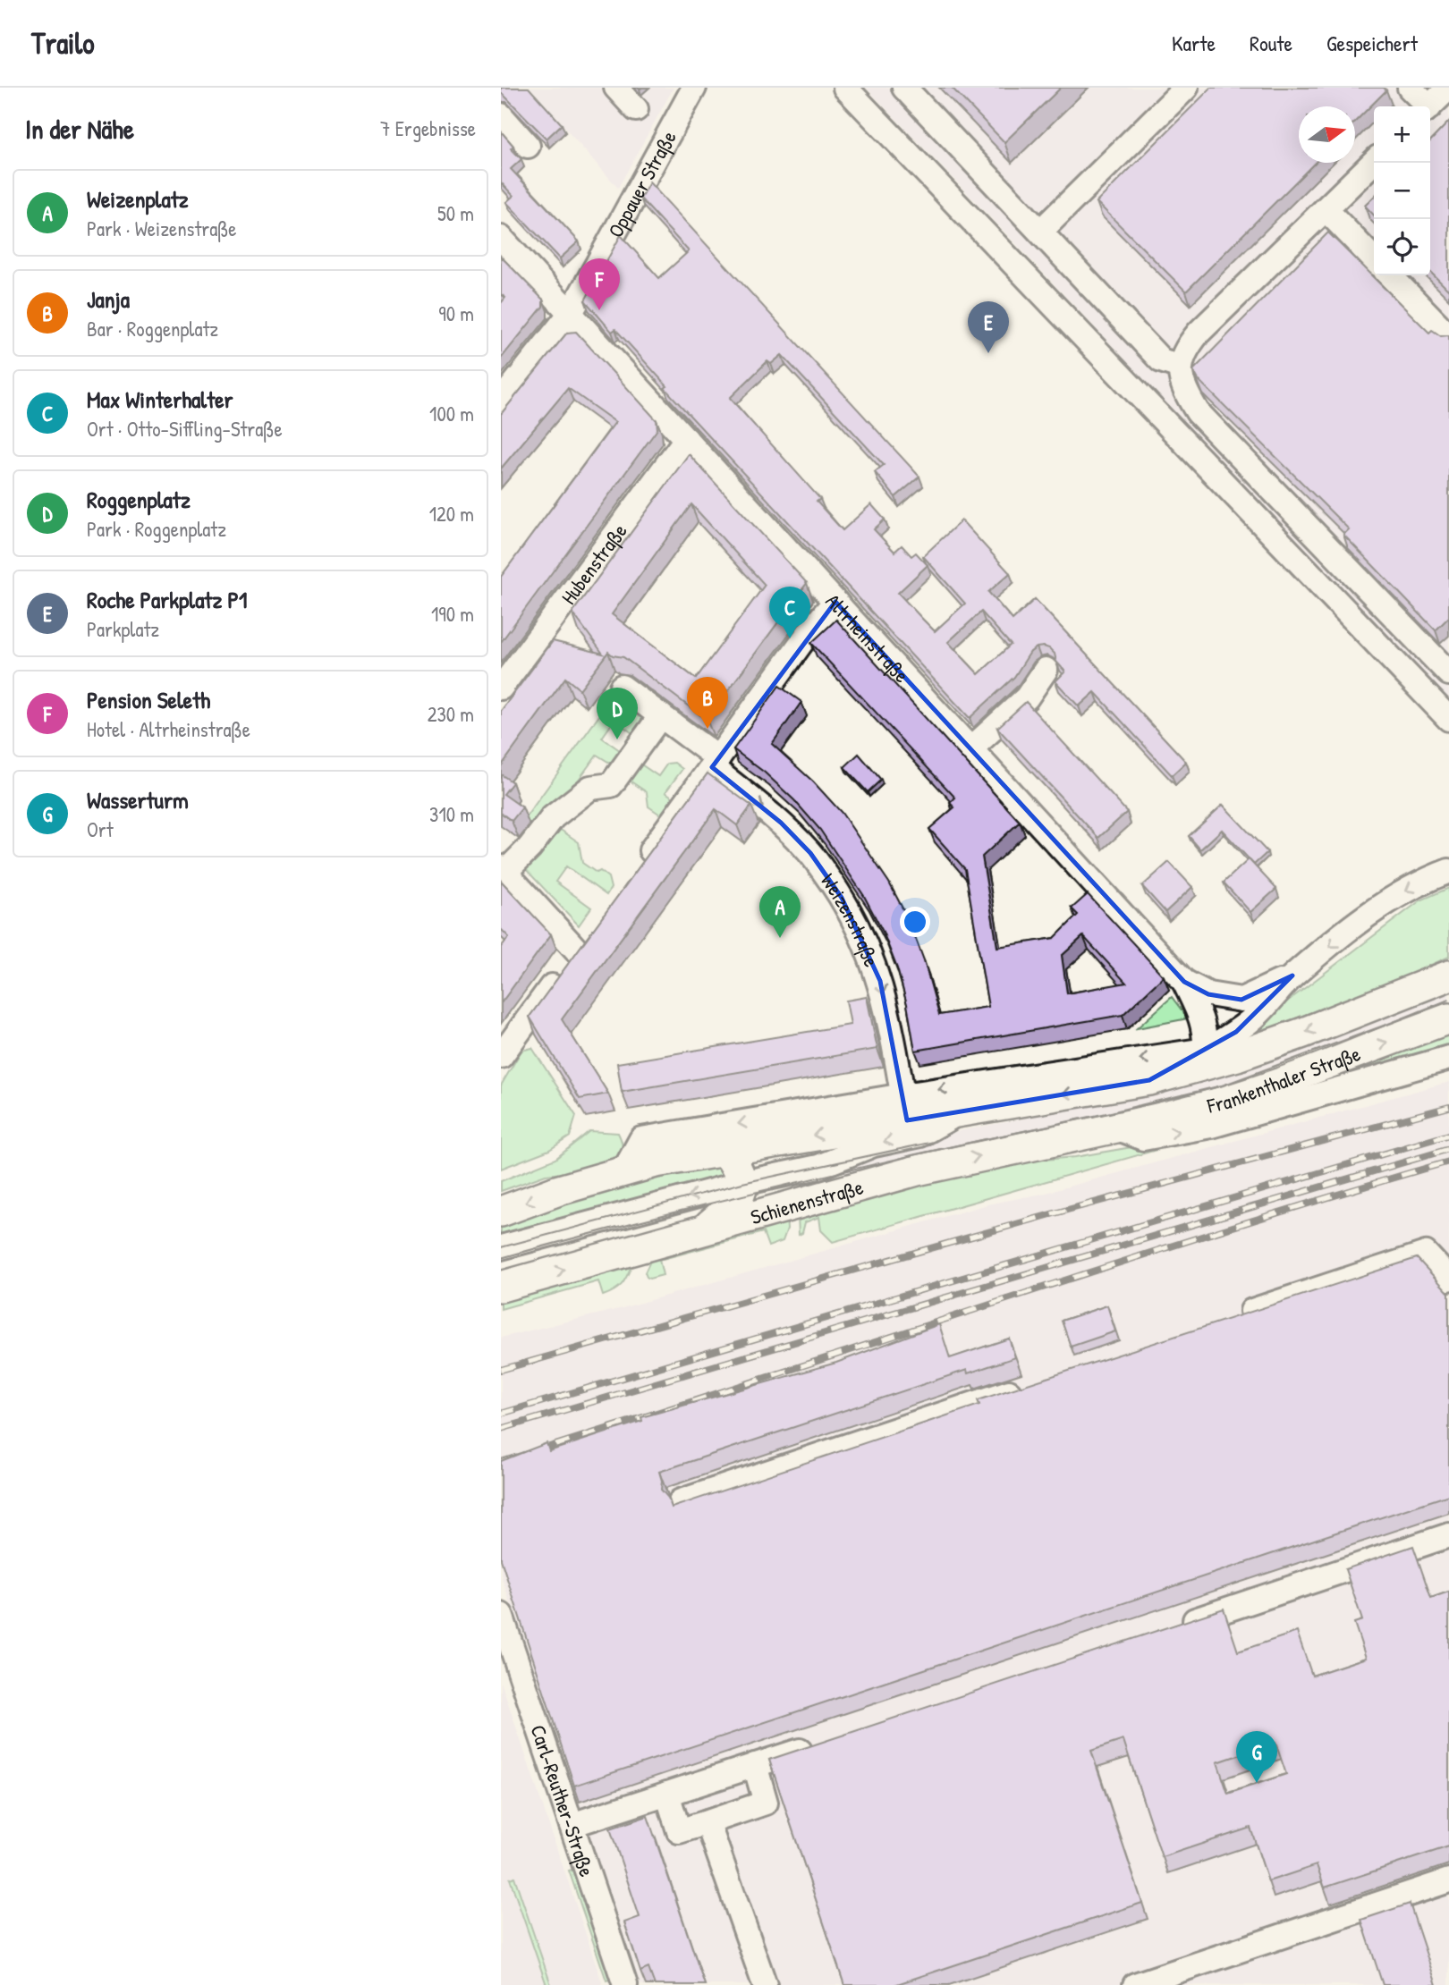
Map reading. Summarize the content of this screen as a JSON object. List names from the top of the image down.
{
  "streets": {
    "main road": ["Frankenthaler Straße", "Schienenstraße"],
    "street": [
      "Oppauer Straße",
      "Hubenstraße",
      "Altrheinstraße",
      "Weizenstraße",
      "Carl-Reuther-Straße"
    ]
  },
  "crossings": [
    ["Oppauer Straße", "Altrheinstraße"],
    ["Hubenstraße", "Altrheinstraße"],
    ["Frankenthaler Straße", "Schienenstraße"]
  ],
  "one_way": ["Weizenstraße"],
  "north": "right",
  "page": {
    "header": "Trailo",
    "nav": ["Karte", "Route", "Gespeichert"],
    "heading": ["In der Nähe", "7 Ergebnisse"],
    "map_buttons": ["+", "−"],
    "list": [
      {
        "mark": "A",
        "name": "Weizenplatz",
        "note": "Park · Weizenstraße",
        "value": "50 m"
      },
      {
        "mark": "B",
        "name": "Janja",
        "note": "Bar · Roggenplatz",
        "value": "90 m"
      },
      {
        "mark": "C",
        "name": "Max Winterhalter",
        "note": "Ort · Otto-Siffling-Straße",
        "value": "100 m"
      },
      {
        "mark": "D",
        "name": "Roggenplatz",
        "note": "Park · Roggenplatz",
        "value": "120 m"
      },
      {
        "mark": "E",
        "name": "Roche Parkplatz P1",
        "note": "Parkplatz",
        "value": "190 m"
      },
      {
        "mark": "F",
        "name": "Pension Seleth",
        "note": "Hotel · Altrheinstraße",
        "value": "230 m"
      },
      {
        "mark": "G",
        "name": "Wasserturm",
        "note": "Ort",
        "value": "310 m"
      }
    ],
    "pins": [
      "F",
      "E",
      "C",
      "B",
      "D",
      "A",
      "G"
    ]
  }
}
